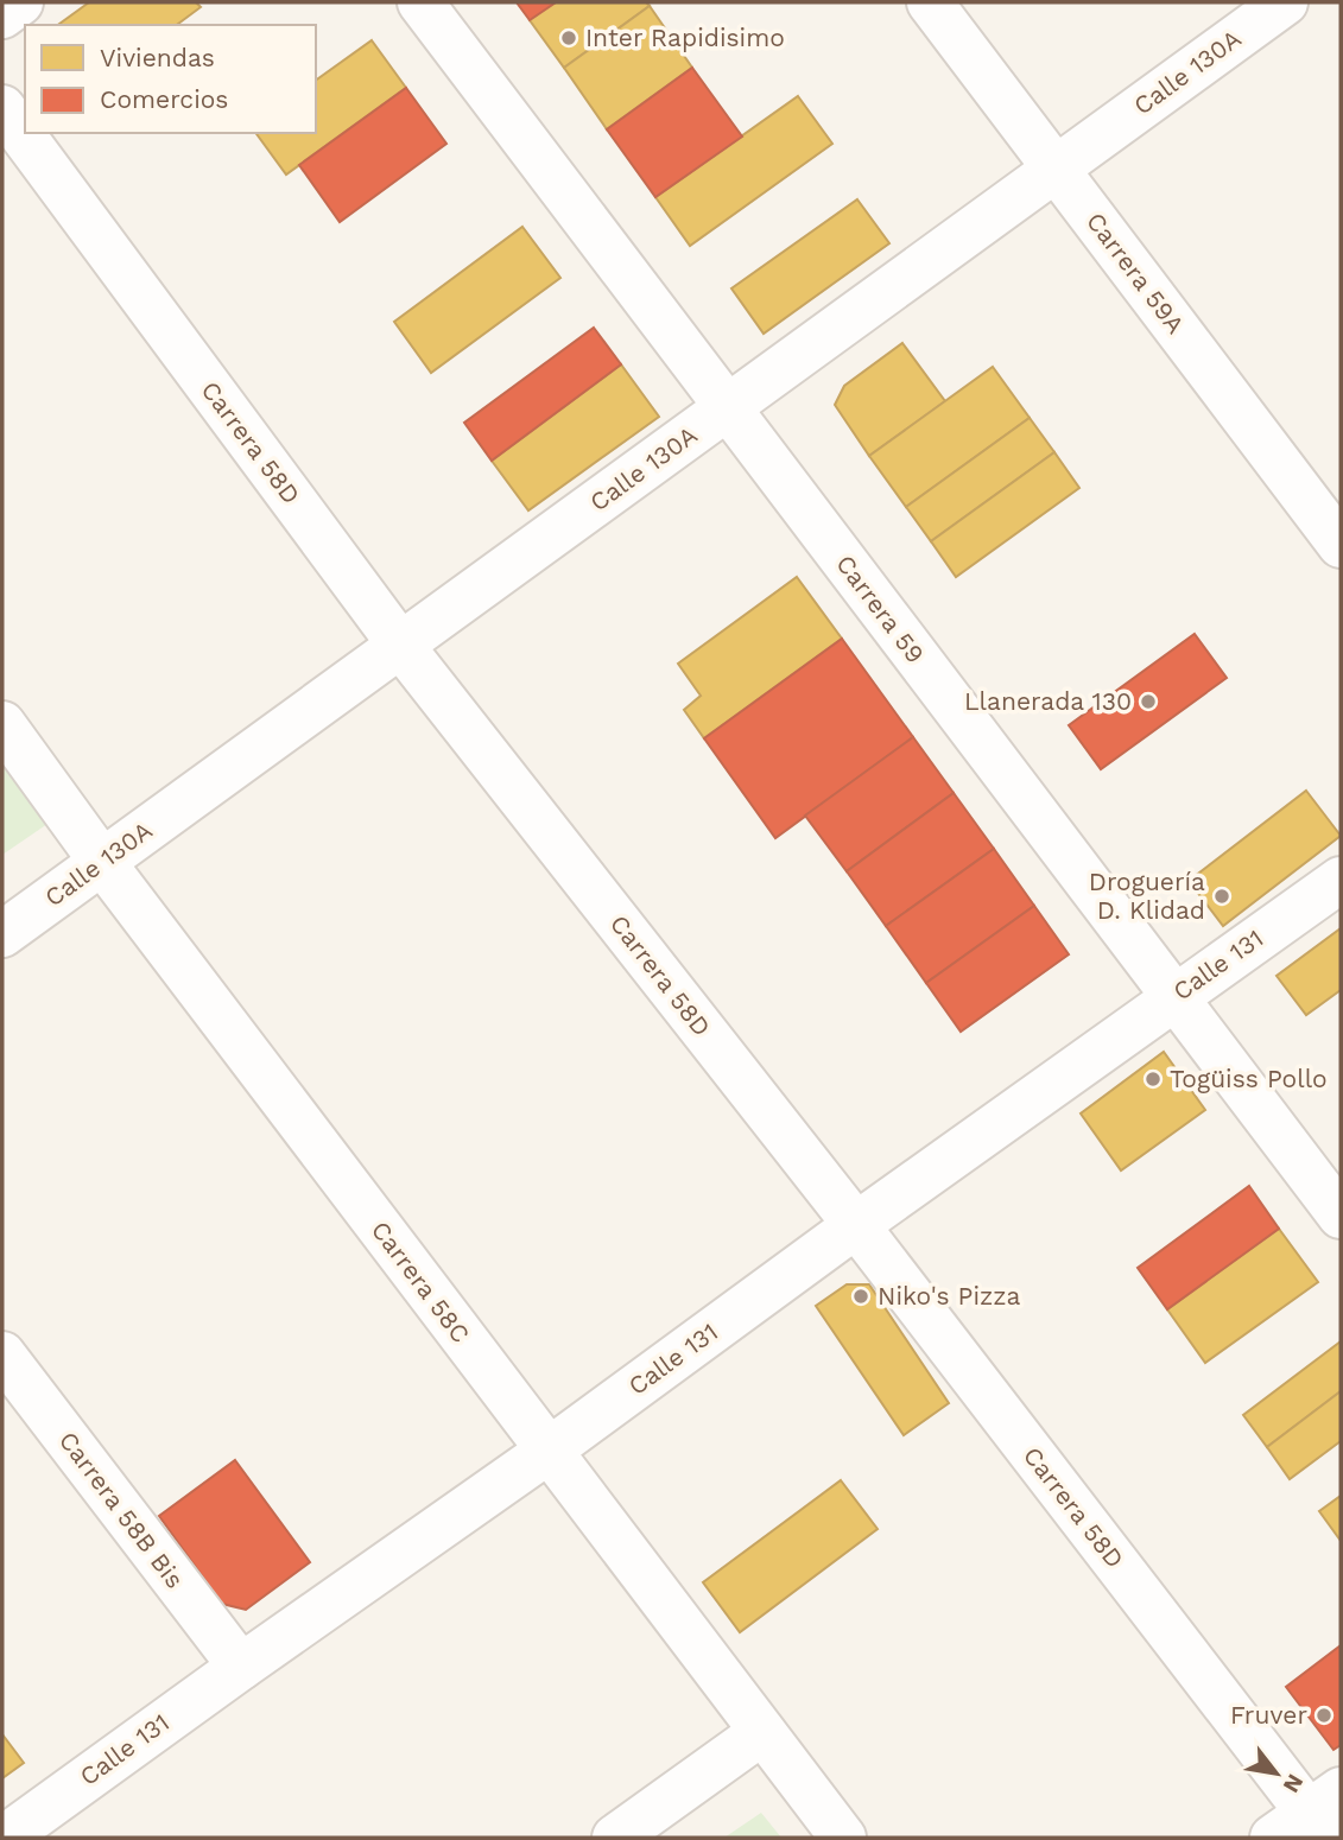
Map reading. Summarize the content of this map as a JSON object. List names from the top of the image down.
{
  "streets": {
    "street": [
      "Calle 130A",
      "Carrera 59A",
      "Carrera 58D",
      "Carrera 59",
      "Calle 131",
      "Carrera 58C",
      "Carrera 58B Bis"
    ]
  },
  "crossings": [
    ["Calle 130A", "Carrera 59A"],
    ["Calle 130A", "Carrera 58D"],
    ["Calle 130A", "Carrera 59"],
    ["Calle 130A", "Carrera 58C"],
    ["Carrera 58D", "Calle 131"],
    ["Carrera 59", "Calle 131"],
    ["Calle 131", "Carrera 58C"],
    ["Calle 131", "Carrera 58B Bis"]
  ],
  "places": [
    "Inter Rapidisimo",
    "Llanerada 130",
    "Droguería D. Klidad",
    "Togüiss Pollo",
    "Niko's Pizza",
    "Fruver"
  ],
  "legend": ["Viviendas", "Comercios"],
  "north": "bottom right"
}
